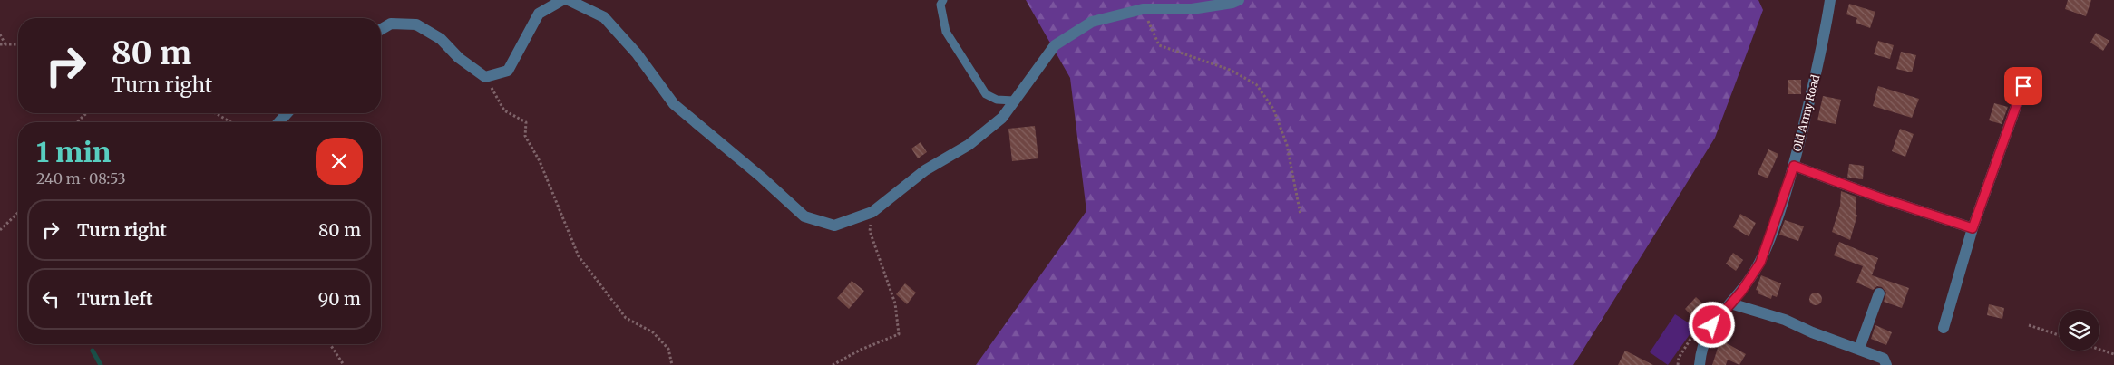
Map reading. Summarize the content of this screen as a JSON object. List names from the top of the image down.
{
  "streets": {
    "street": ["Old Army Road"]
  },
  "page": {
    "turn": ["80 m", "Turn right"],
    "heading": ["1 min", "240 m · 08:53"],
    "list": [
      {
        "name": "Turn right",
        "value": "80 m"
      },
      {
        "name": "Turn left",
        "value": "90 m"
      }
    ]
  }
}
